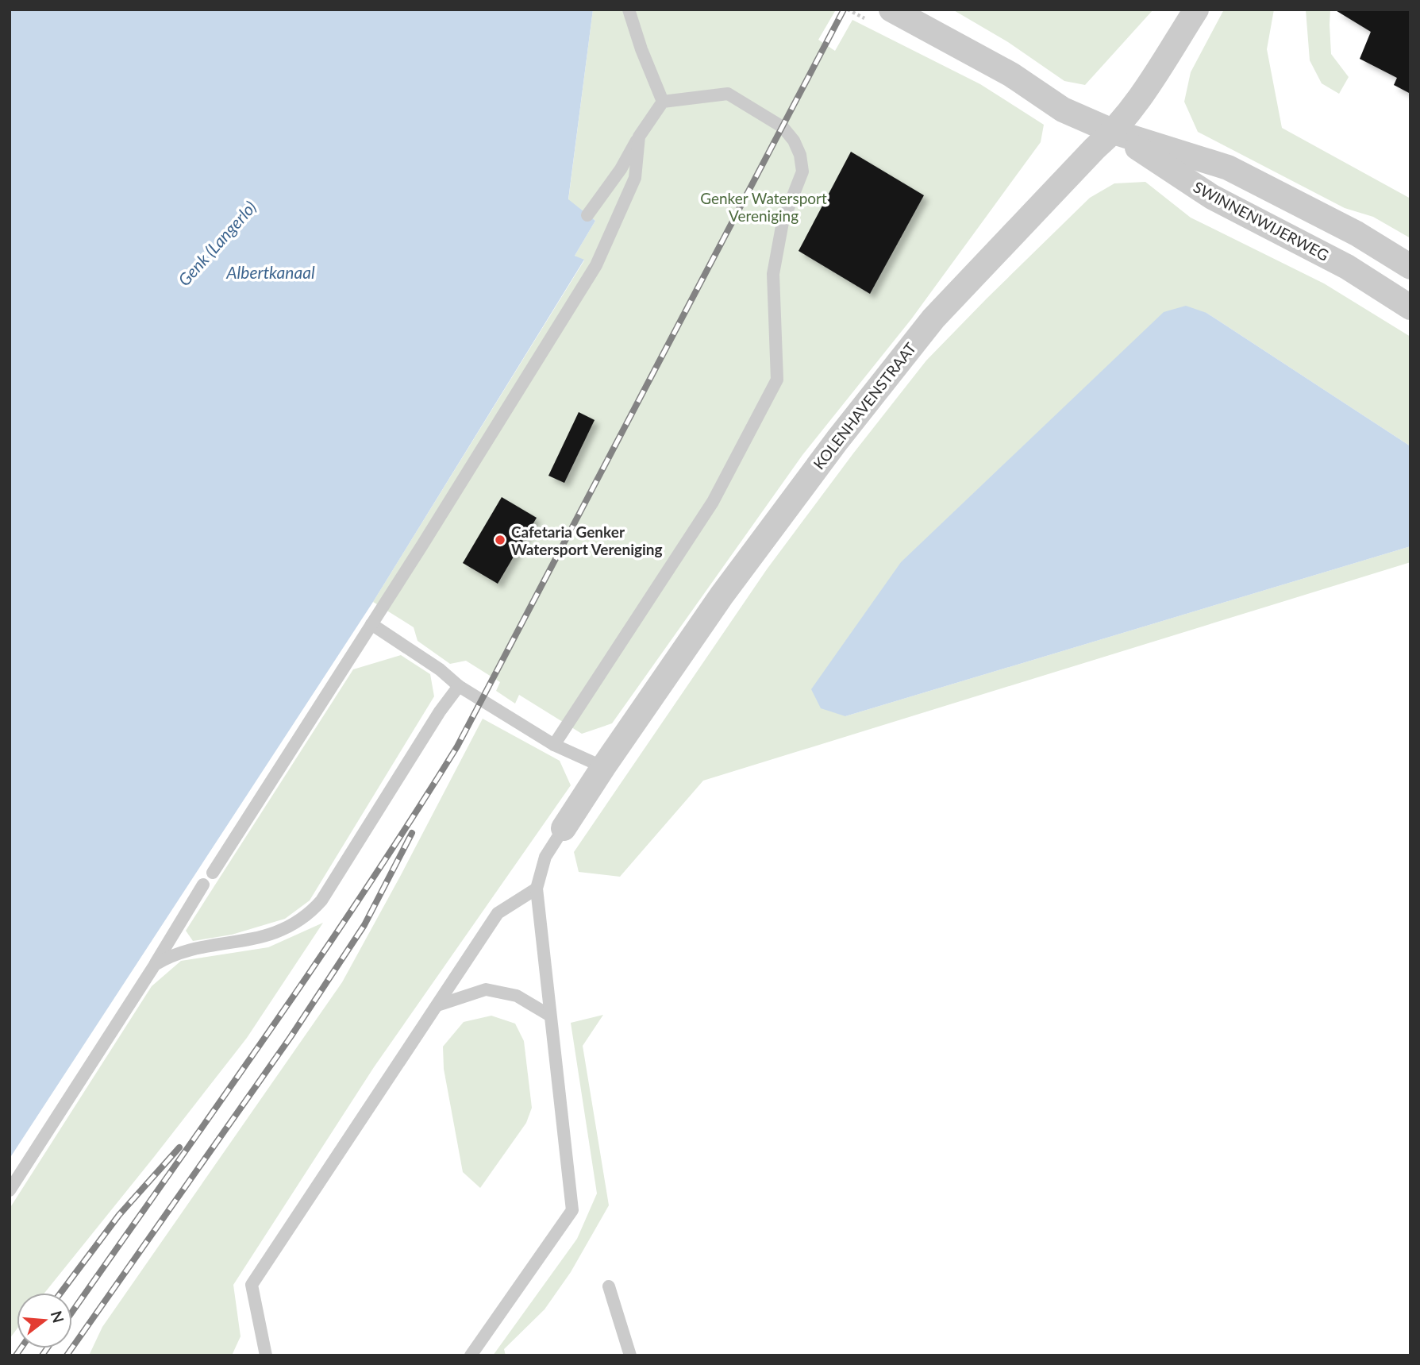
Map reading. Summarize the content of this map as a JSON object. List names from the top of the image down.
{
  "streets": {
    "street": ["SWINNENWIJERWEG", "KOLENHAVENSTRAAT"]
  },
  "crossings": [
    ["SWINNENWIJERWEG", "KOLENHAVENSTRAAT"]
  ],
  "water": ["Genk (Langerlo)", "Albertkanaal"],
  "parks": ["Genker Watersport Vereniging"],
  "places": ["Cafetaria Genker Watersport Vereniging"],
  "north": "right"
}
